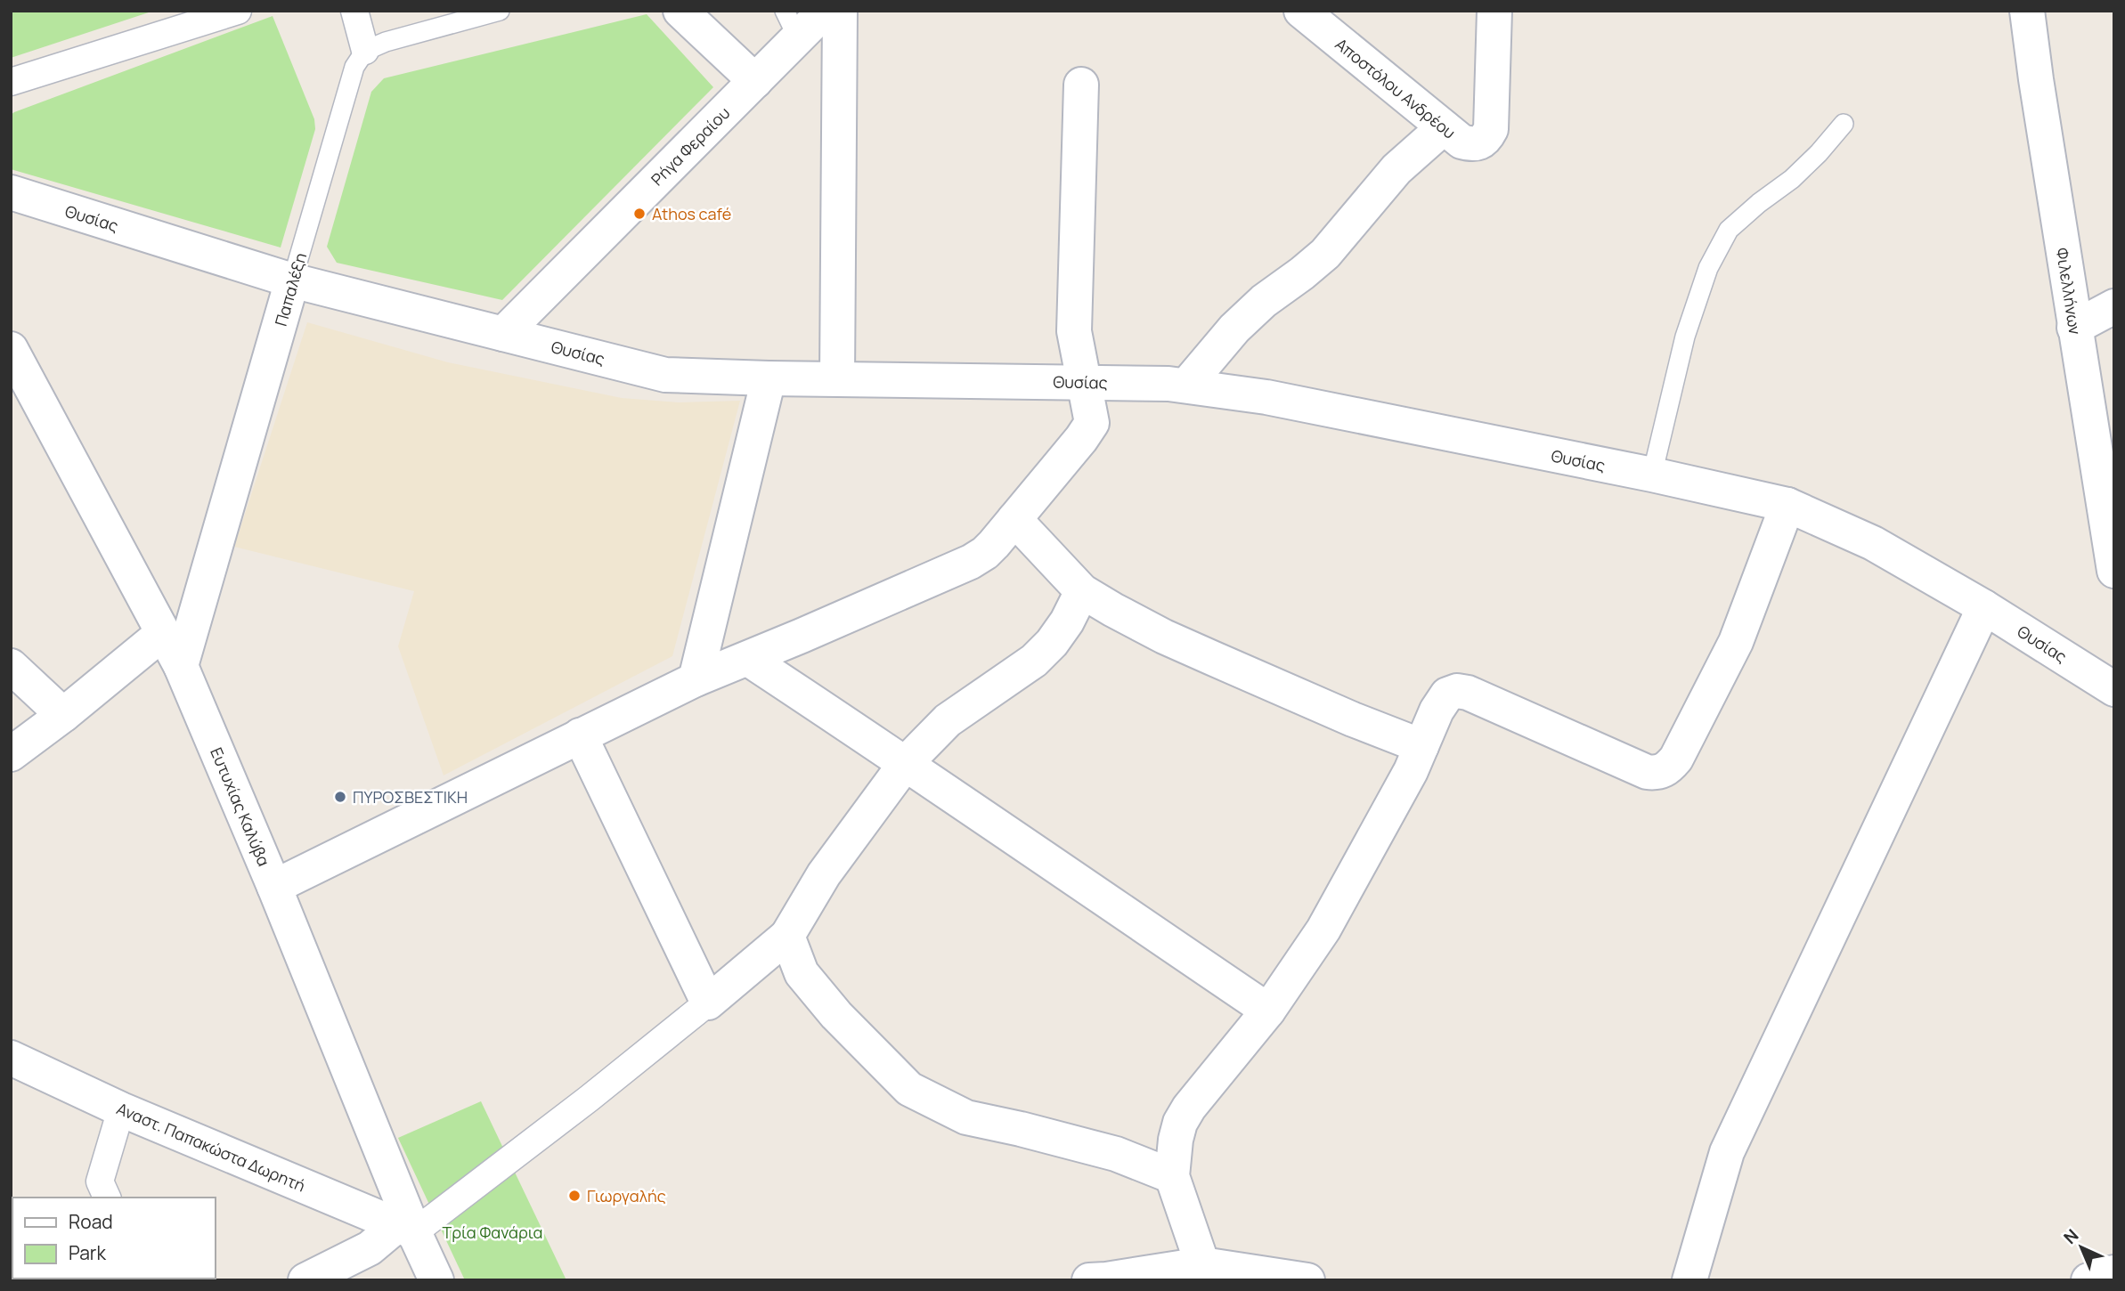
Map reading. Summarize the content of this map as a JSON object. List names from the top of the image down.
{
  "streets": {
    "street": [
      "Αποστόλου Ανδρέου",
      "Ρήγα Φεραίου",
      "Θυσίας",
      "Παπαλέξη",
      "Φιλελλήνων",
      "Ευτυχίας Καλύβα",
      "Αναστ. Παπακώστα Δωρητή"
    ]
  },
  "crossings": [
    ["Ρήγα Φεραίου", "Θυσίας"],
    ["Θυσίας", "Παπαλέξη"],
    ["Παπαλέξη", "Ευτυχίας Καλύβα"],
    ["Ευτυχίας Καλύβα", "Αναστ. Παπακώστα Δωρητή"]
  ],
  "parks": ["Τρία Φανάρια"],
  "places": ["Athos café", "ΠΥΡΟΣΒΕΣΤΙΚΗ", "Γιωργαλής"],
  "legend": ["Road", "Park"],
  "north": "top left"
}
